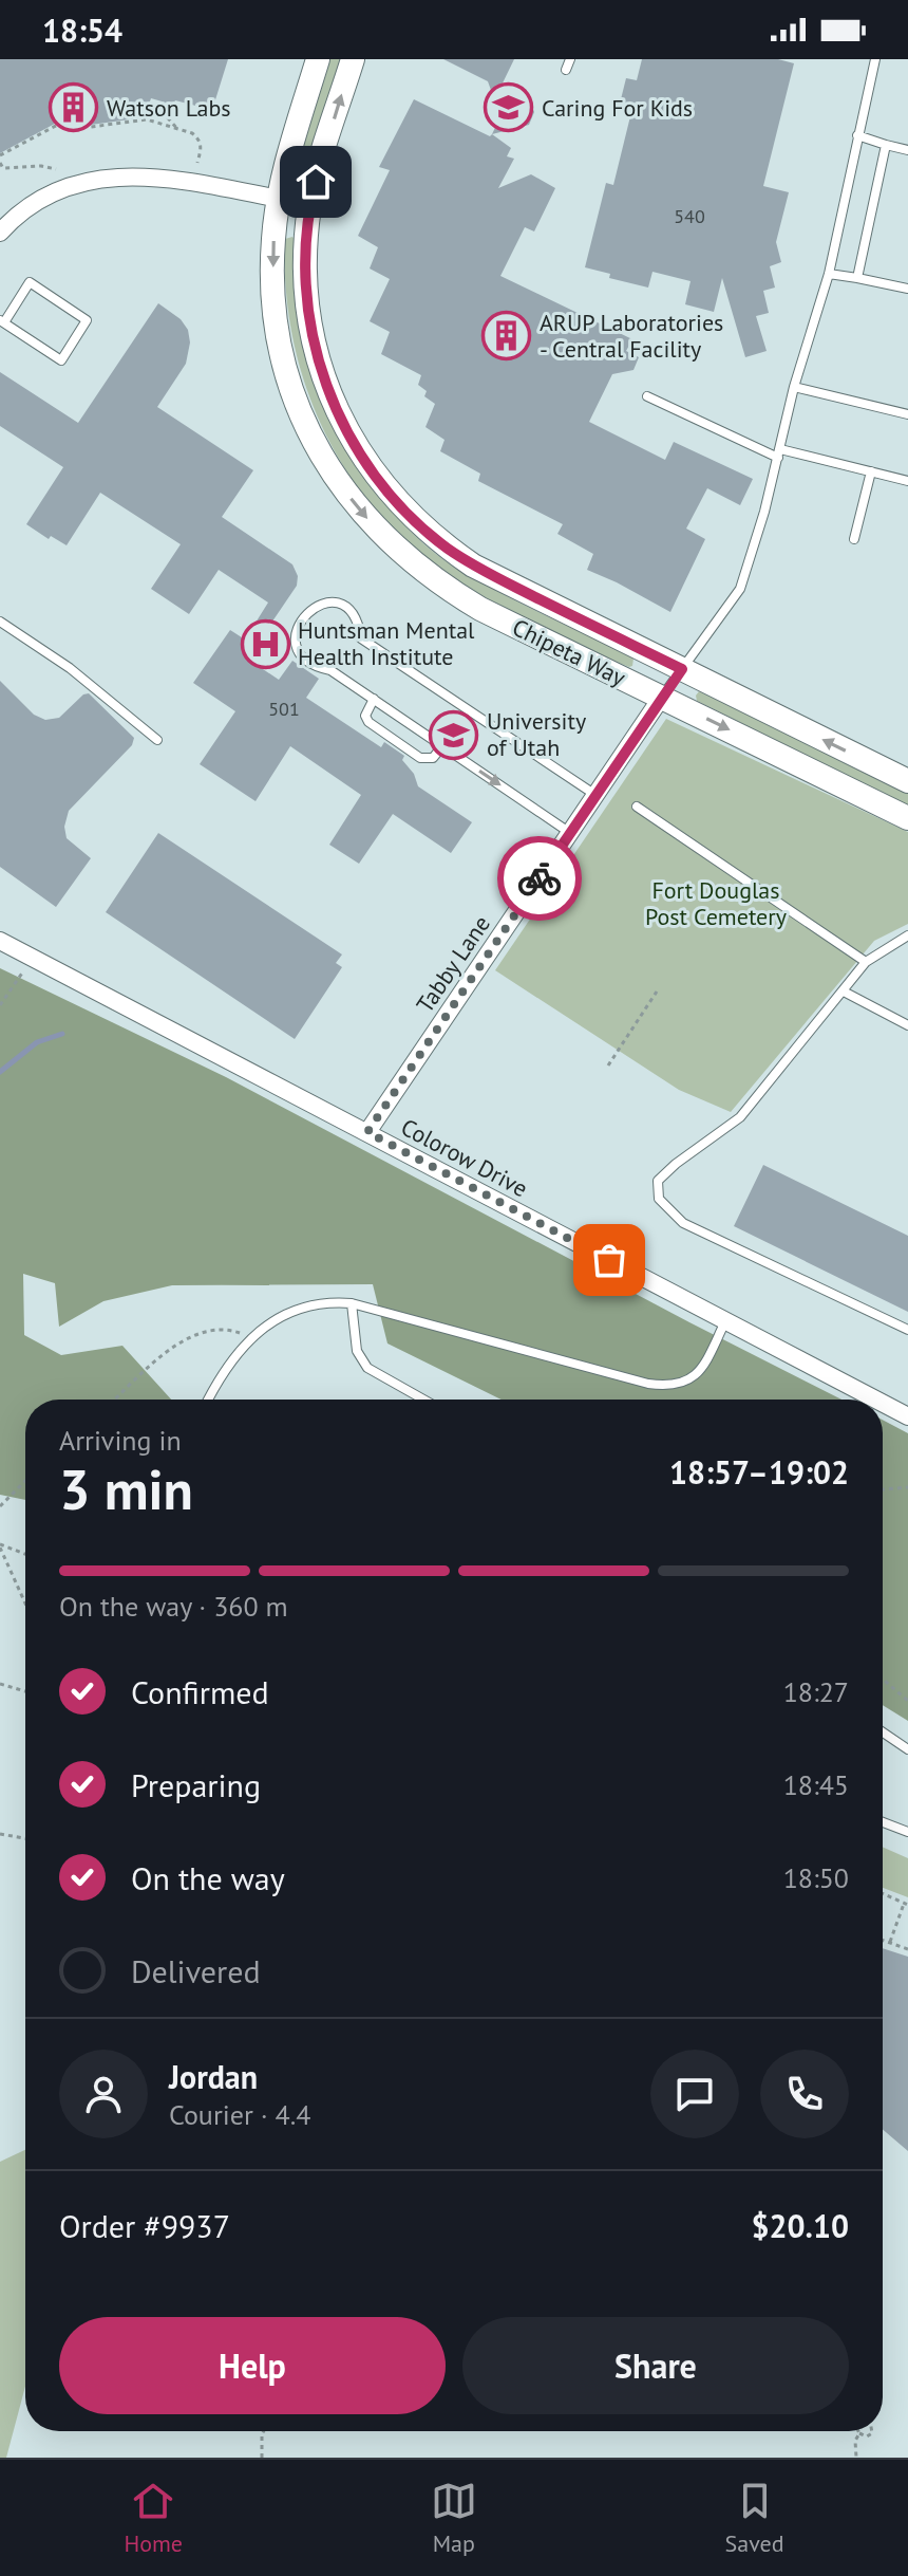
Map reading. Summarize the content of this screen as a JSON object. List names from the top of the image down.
{
  "streets": {
    "street": ["Chipeta Way", "Tabby Lane", "Colorow Drive"]
  },
  "crossings": [
    ["Chipeta Way", "Tabby Lane"],
    ["Tabby Lane", "Colorow Drive"]
  ],
  "parks": ["Fort Douglas Post Cemetery"],
  "places": {
    "building": ["Watson Labs", "ARUP Laboratories - Central Facility"],
    "school or university": ["Caring For Kids", "University of Utah"],
    "hospital": ["Huntsman Mental Health Institute"]
  },
  "house_numbers": ["540", "501"],
  "page": {
    "status": "18:54",
    "heading": ["3 min", "Arriving in", "18:57–19:02"],
    "panel": [
      "Jordan",
      "Courier · 4.4",
      "Order #9937",
      "$20.10"
    ],
    "bar": "On the way · 360 m",
    "list": [
      ["Confirmed", "18:27"],
      ["Preparing", "18:45"],
      ["On the way", "18:50"],
      "Delivered"
    ],
    "buttons": ["Help", "Share"],
    "tabs": ["Home", "Map", "Saved"]
  }
}
